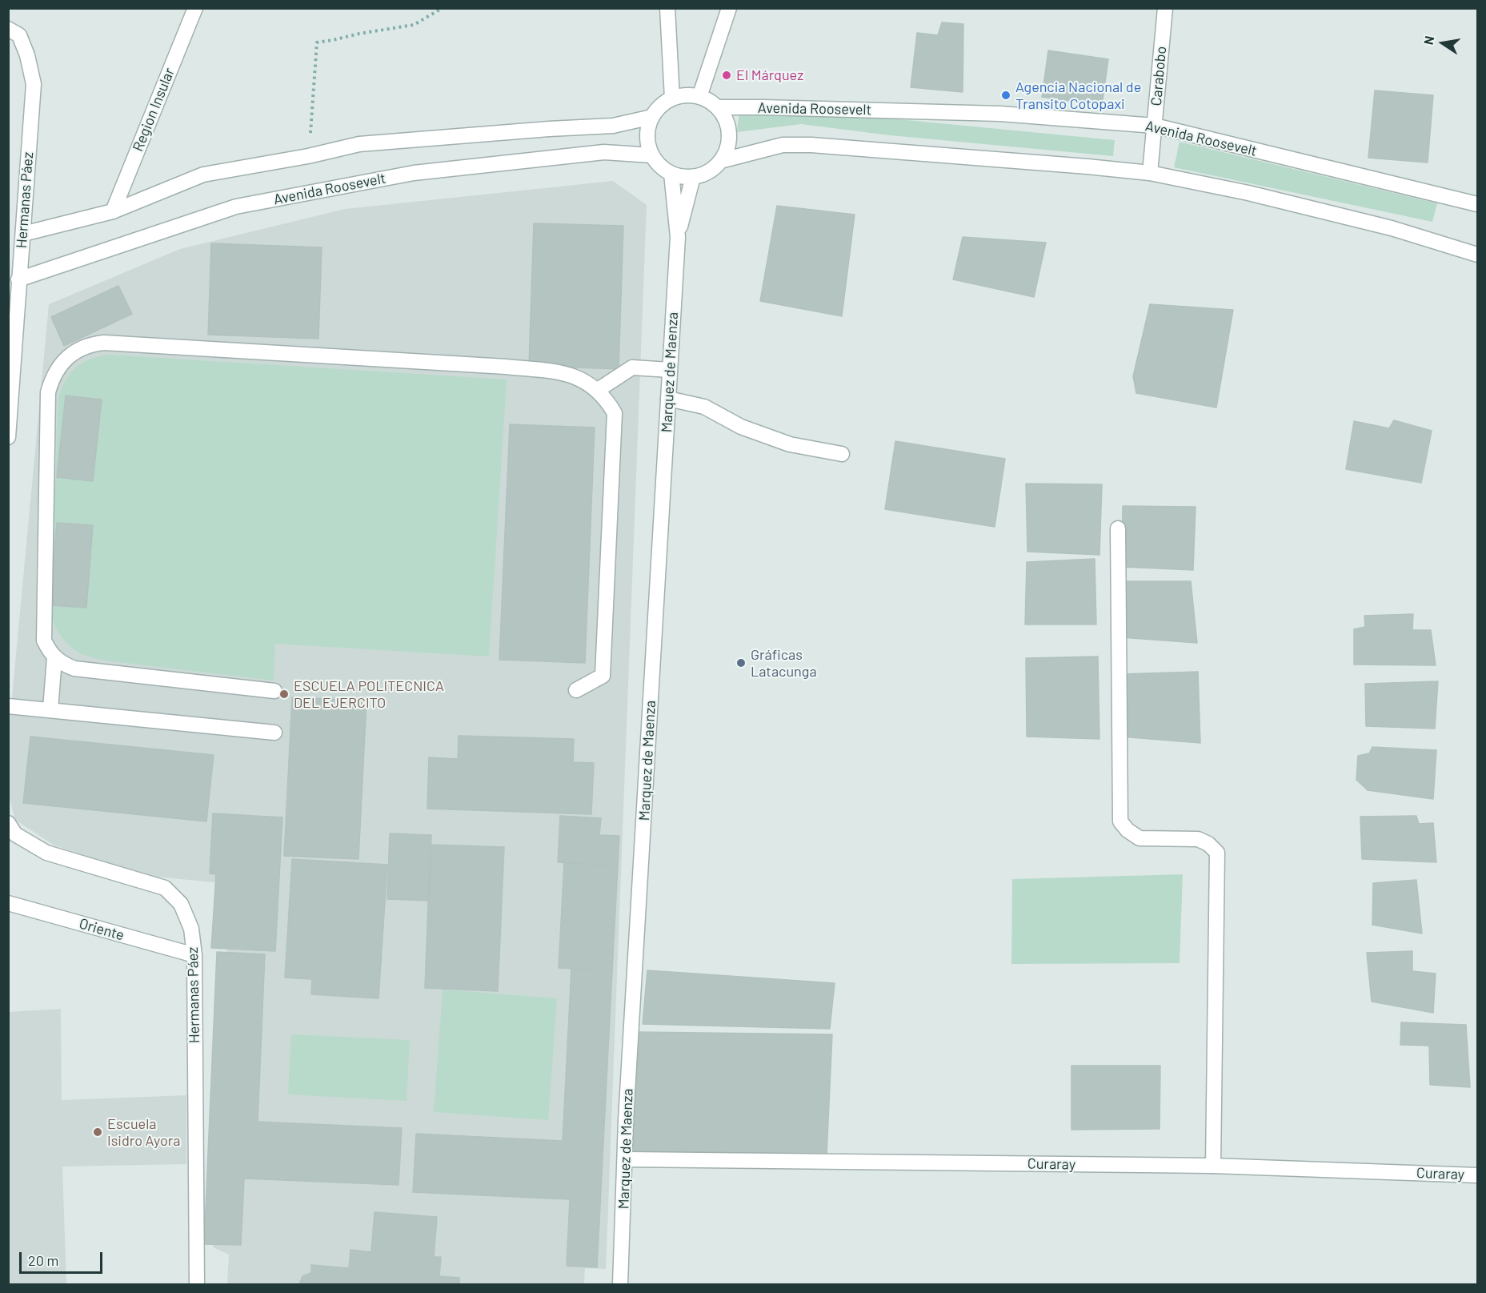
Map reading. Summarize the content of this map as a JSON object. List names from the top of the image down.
{
  "streets": {
    "street": [
      "Carabobo",
      "Avenida Roosevelt",
      "Region Insular",
      "Hermanas Páez",
      "Marquez de Maenza",
      "Oriente",
      "Curaray"
    ]
  },
  "crossings": [
    ["Carabobo", "Avenida Roosevelt"],
    ["Avenida Roosevelt", "Hermanas Páez"],
    ["Avenida Roosevelt", "Marquez de Maenza"],
    ["Hermanas Páez", "Oriente"],
    ["Marquez de Maenza", "Curaray"]
  ],
  "places": [
    "El Márquez",
    "Agencia Nacional de Transito Cotopaxi",
    "Gráficas Latacunga",
    "ESCUELA POLITECNICA DEL EJERCITO",
    "Escuela Isidro Ayora"
  ],
  "scale_bar": "20 m",
  "north": "left"
}
